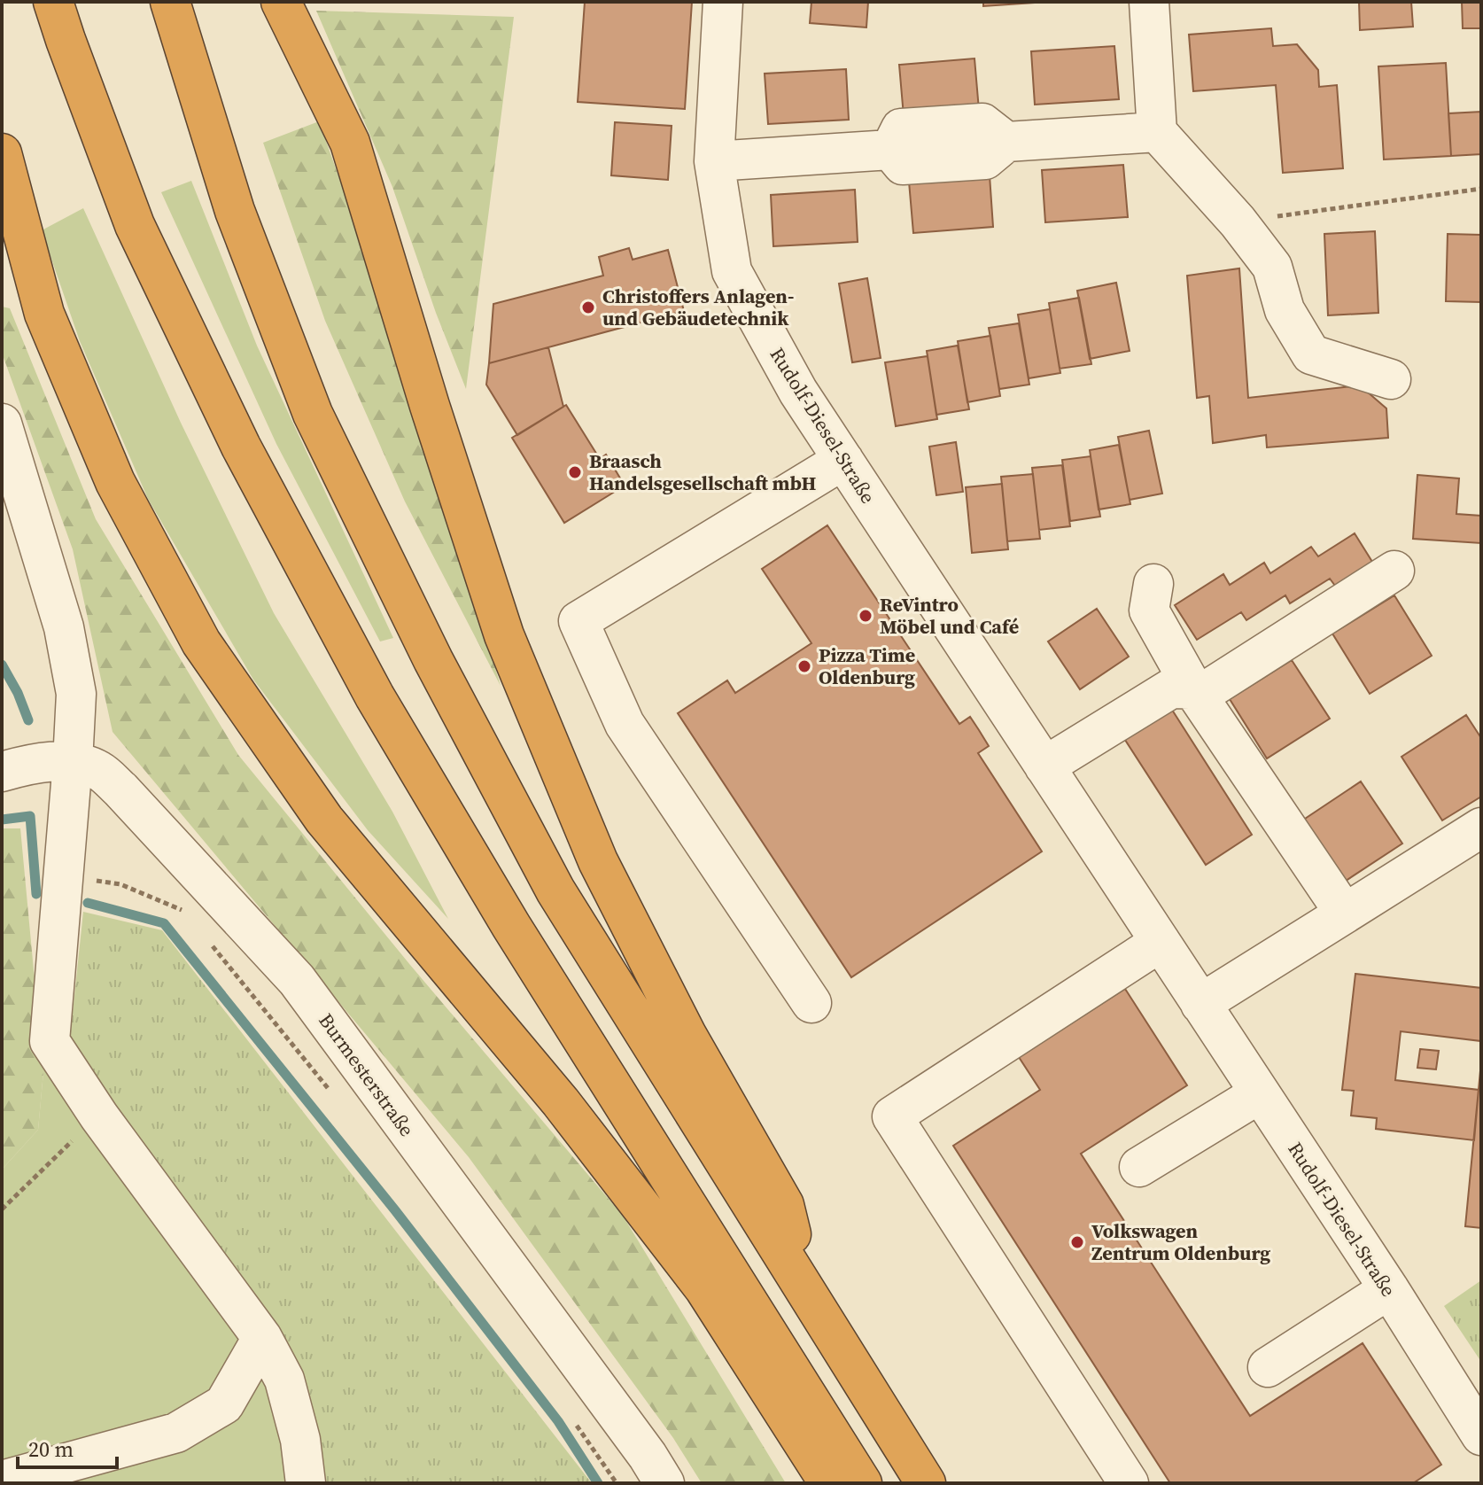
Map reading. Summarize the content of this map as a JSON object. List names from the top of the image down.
{
  "streets": {
    "street": ["Rudolf-Diesel-Straße", "Burmesterstraße"]
  },
  "places": [
    "Christoffers Anlagen- und Gebäudetechnik",
    "Braasch Handelsgesellschaft mbH",
    "ReVintro Möbel und Café",
    "Pizza Time Oldenburg",
    "Volkswagen Zentrum Oldenburg"
  ],
  "scale_bar": "20 m"
}
